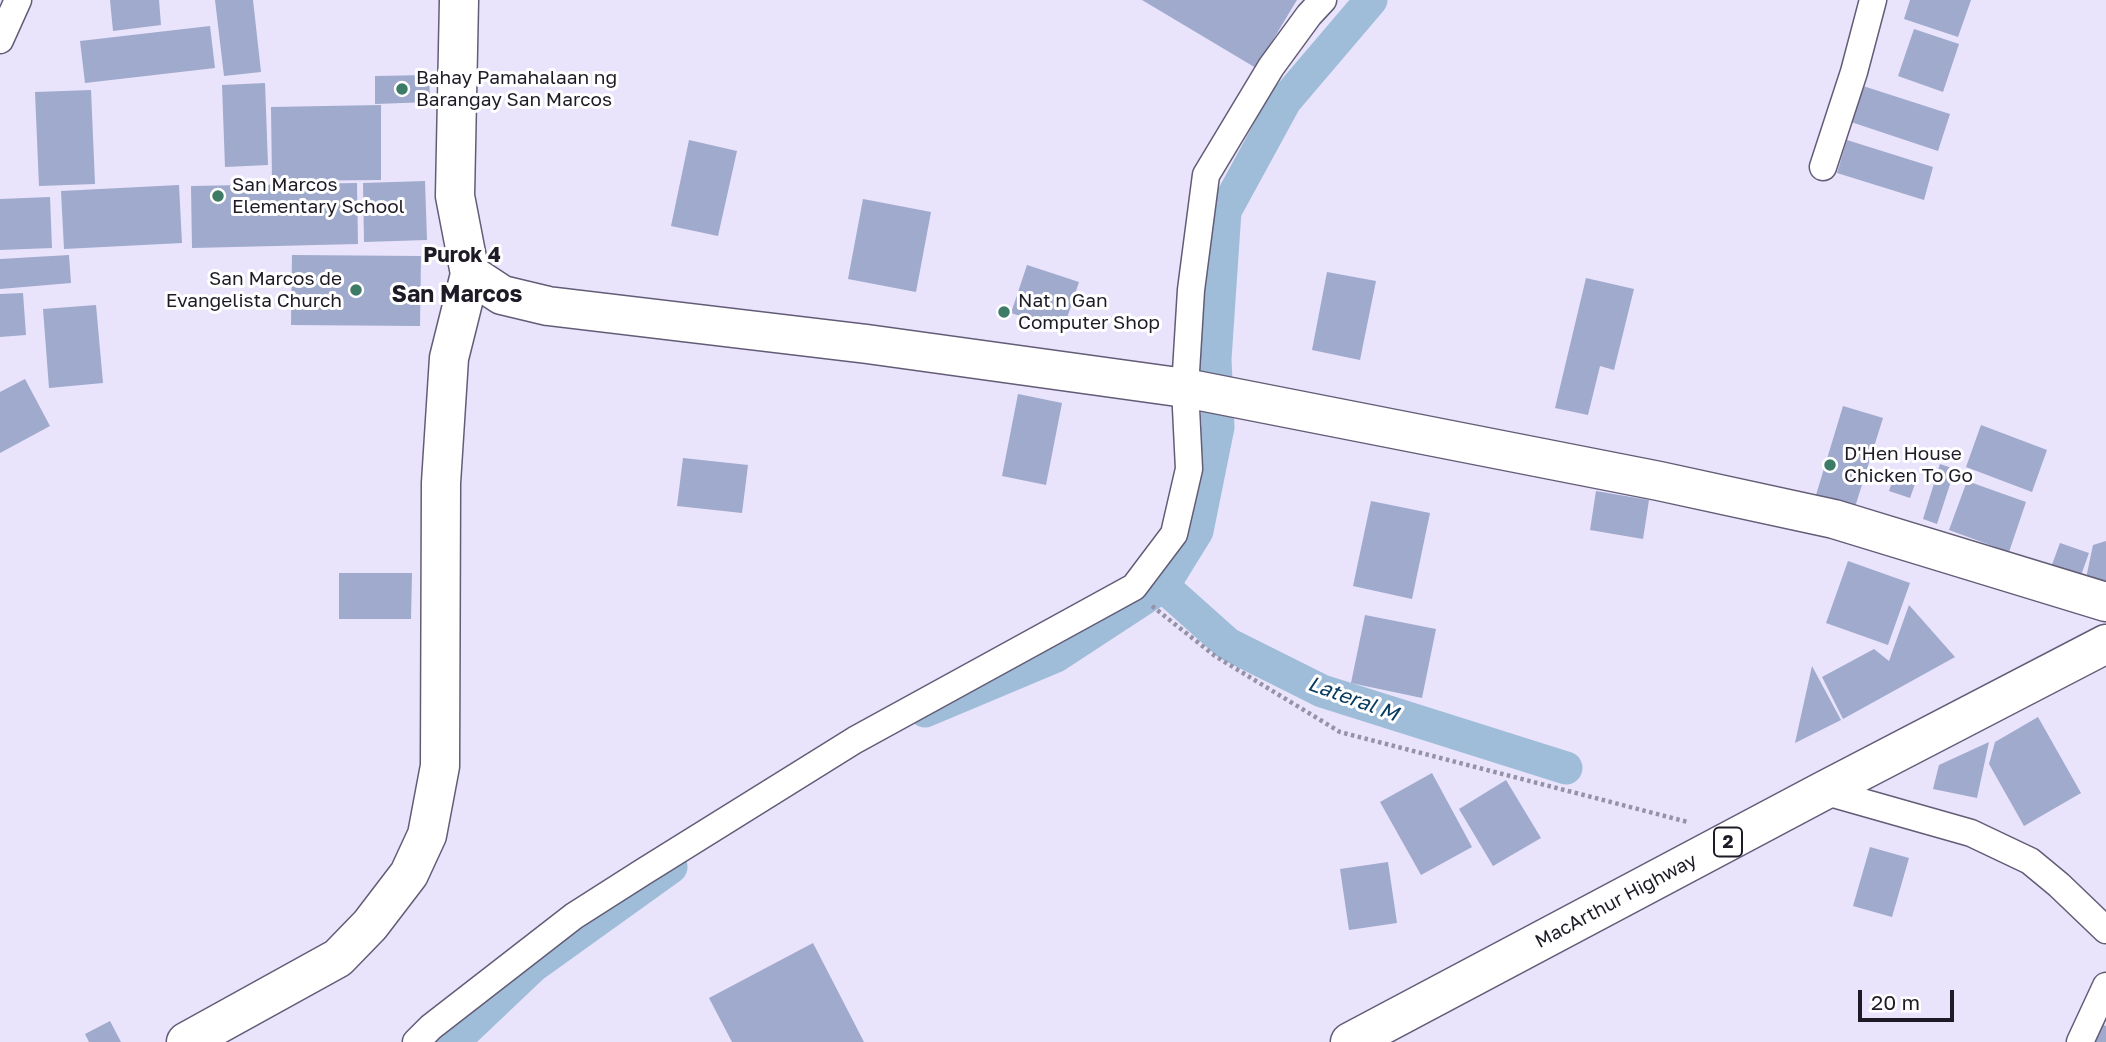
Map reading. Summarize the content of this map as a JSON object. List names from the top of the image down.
{
  "streets": {
    "main road": ["2", "MacArthur Highway"]
  },
  "districts": ["Purok 4", "San Marcos"],
  "water": ["Lateral M"],
  "places": [
    "Bahay Pamahalaan ng Barangay San Marcos",
    "San Marcos Elementary School",
    "San Marcos de Evangelista Church",
    "Nat n Gan Computer Shop",
    "D'Hen House Chicken To Go"
  ],
  "scale_bar": "20 m"
}
